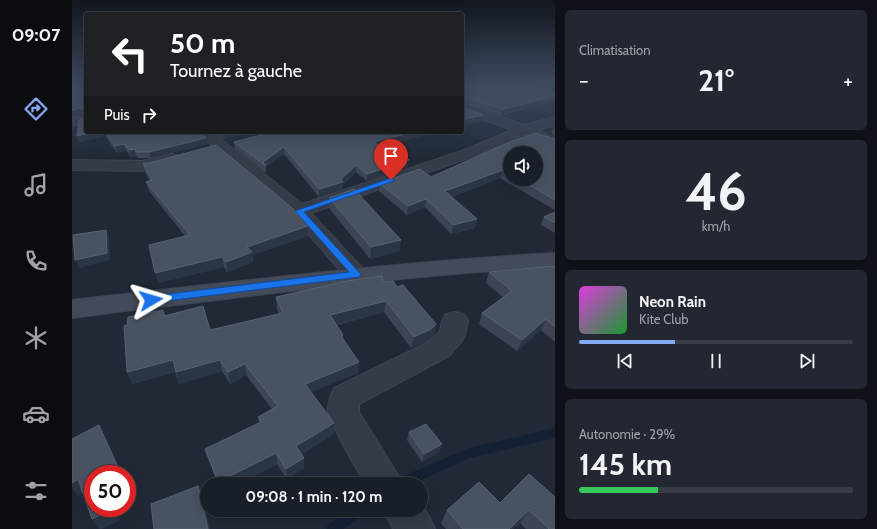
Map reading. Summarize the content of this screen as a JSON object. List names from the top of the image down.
{
  "page": {
    "tabs": "09:07",
    "tile": [
      "Climatisation",
      ["46", "km/h"],
      ["Autonomie · 29%", "145 km"]
    ],
    "turn": ["50 m", "Tournez à gauche"],
    "heat": ["−", "21°", "+"],
    "then": "Puis",
    "song": ["Neon Rain", "Kite Club"],
    "limit": "50",
    "trip": "09:08 · 1 min · 120 m"
  }
}
